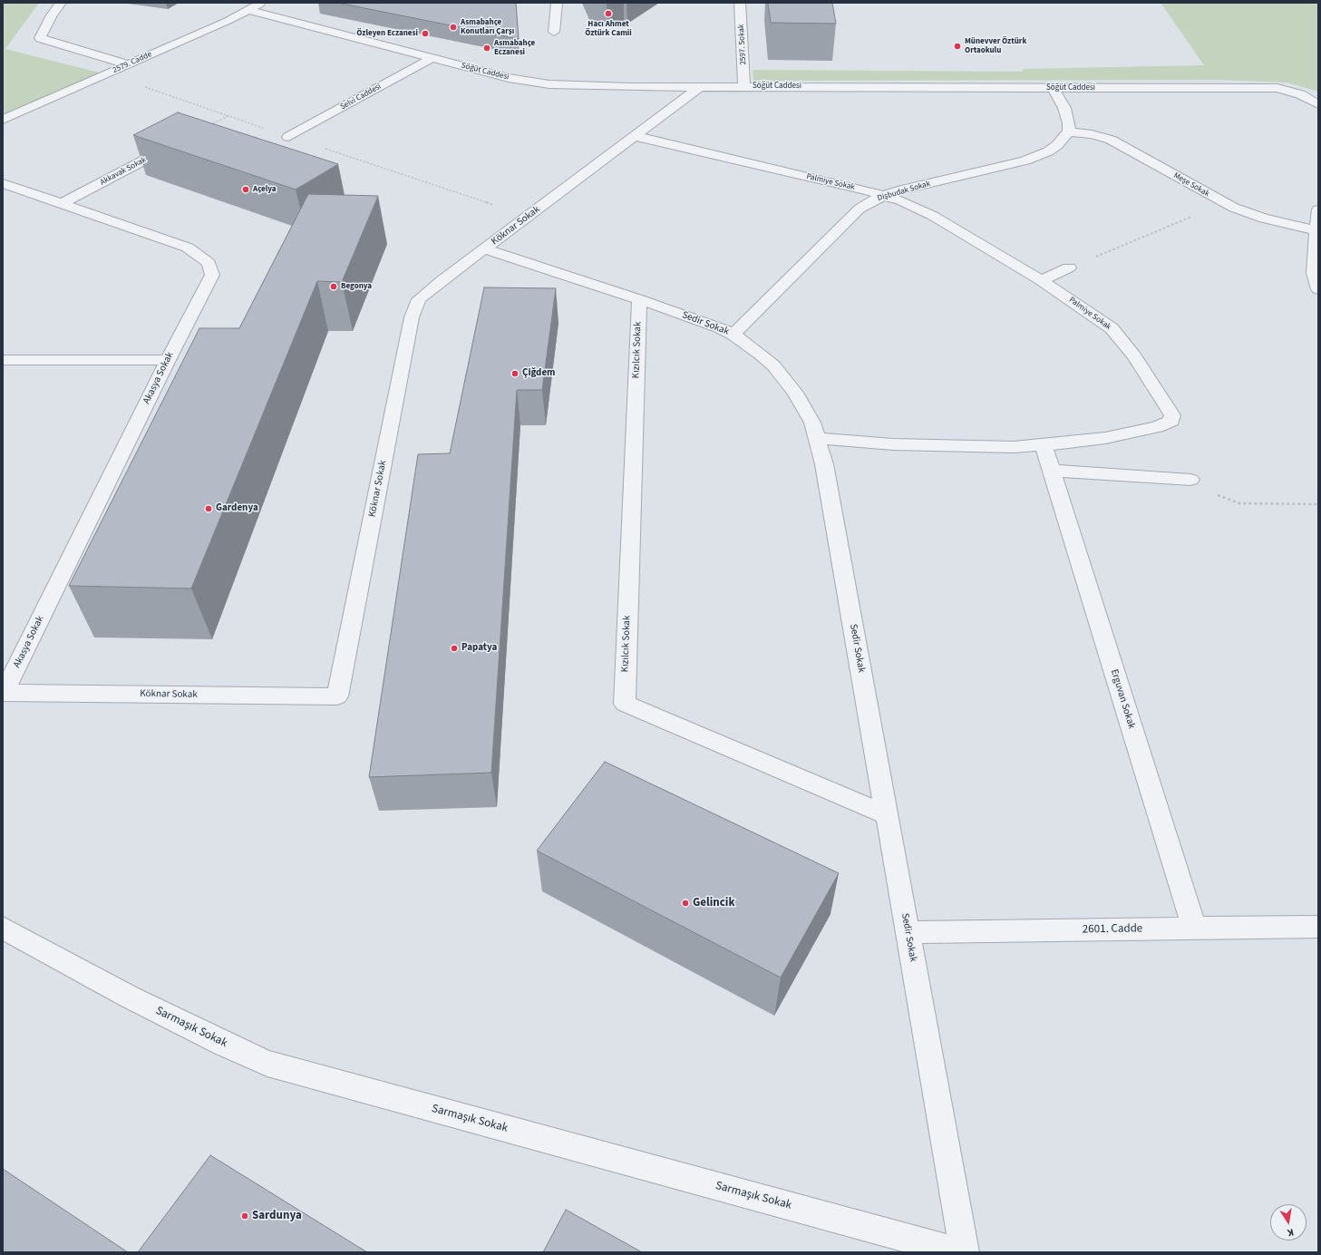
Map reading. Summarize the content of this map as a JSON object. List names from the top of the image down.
{
  "streets": {
    "street": [
      "2597. Sokak",
      "2579. Cadde",
      "Söğüt Caddesi",
      "Selvi Caddesi",
      "Akkavak Sokak",
      "Palmiye Sokak",
      "Meşe Sokak",
      "Dişbudak Sokak",
      "Köknar Sokak",
      "Sedir Sokak",
      "Kızılcık Sokak",
      "Akasya Sokak",
      "Erguvan Sokak",
      "2601. Cadde",
      "Sarmaşık Sokak"
    ]
  },
  "crossings": [
    ["2597. Sokak", "Söğüt Caddesi"],
    ["2579. Cadde", "Söğüt Caddesi"],
    ["Söğüt Caddesi", "Selvi Caddesi"],
    ["Söğüt Caddesi", "Köknar Sokak"],
    ["Akkavak Sokak", "Akasya Sokak"],
    ["Palmiye Sokak", "Dişbudak Sokak"],
    ["Palmiye Sokak", "Köknar Sokak"],
    ["Palmiye Sokak", "Sedir Sokak"],
    ["Palmiye Sokak", "Erguvan Sokak"],
    ["Meşe Sokak", "Dişbudak Sokak"],
    ["Dişbudak Sokak", "Sedir Sokak"],
    ["Köknar Sokak", "Sedir Sokak"],
    ["Köknar Sokak", "Akasya Sokak"],
    ["Sedir Sokak", "Kızılcık Sokak"],
    ["Sedir Sokak", "2601. Cadde"],
    ["Erguvan Sokak", "2601. Cadde"]
  ],
  "places": [
    "Hacı Ahmet Öztürk Camii",
    "Asmabahçe Konutları Çarşı",
    "Özleyen Eczanesi",
    "Münevver Öztürk Ortaokulu",
    "Asmabahçe Eczanesi",
    "Açelya",
    "Begonya",
    "Çiğdem",
    "Gardenya",
    "Papatya",
    "Gelincik",
    "Sardunya"
  ],
  "north": "bottom"
}
